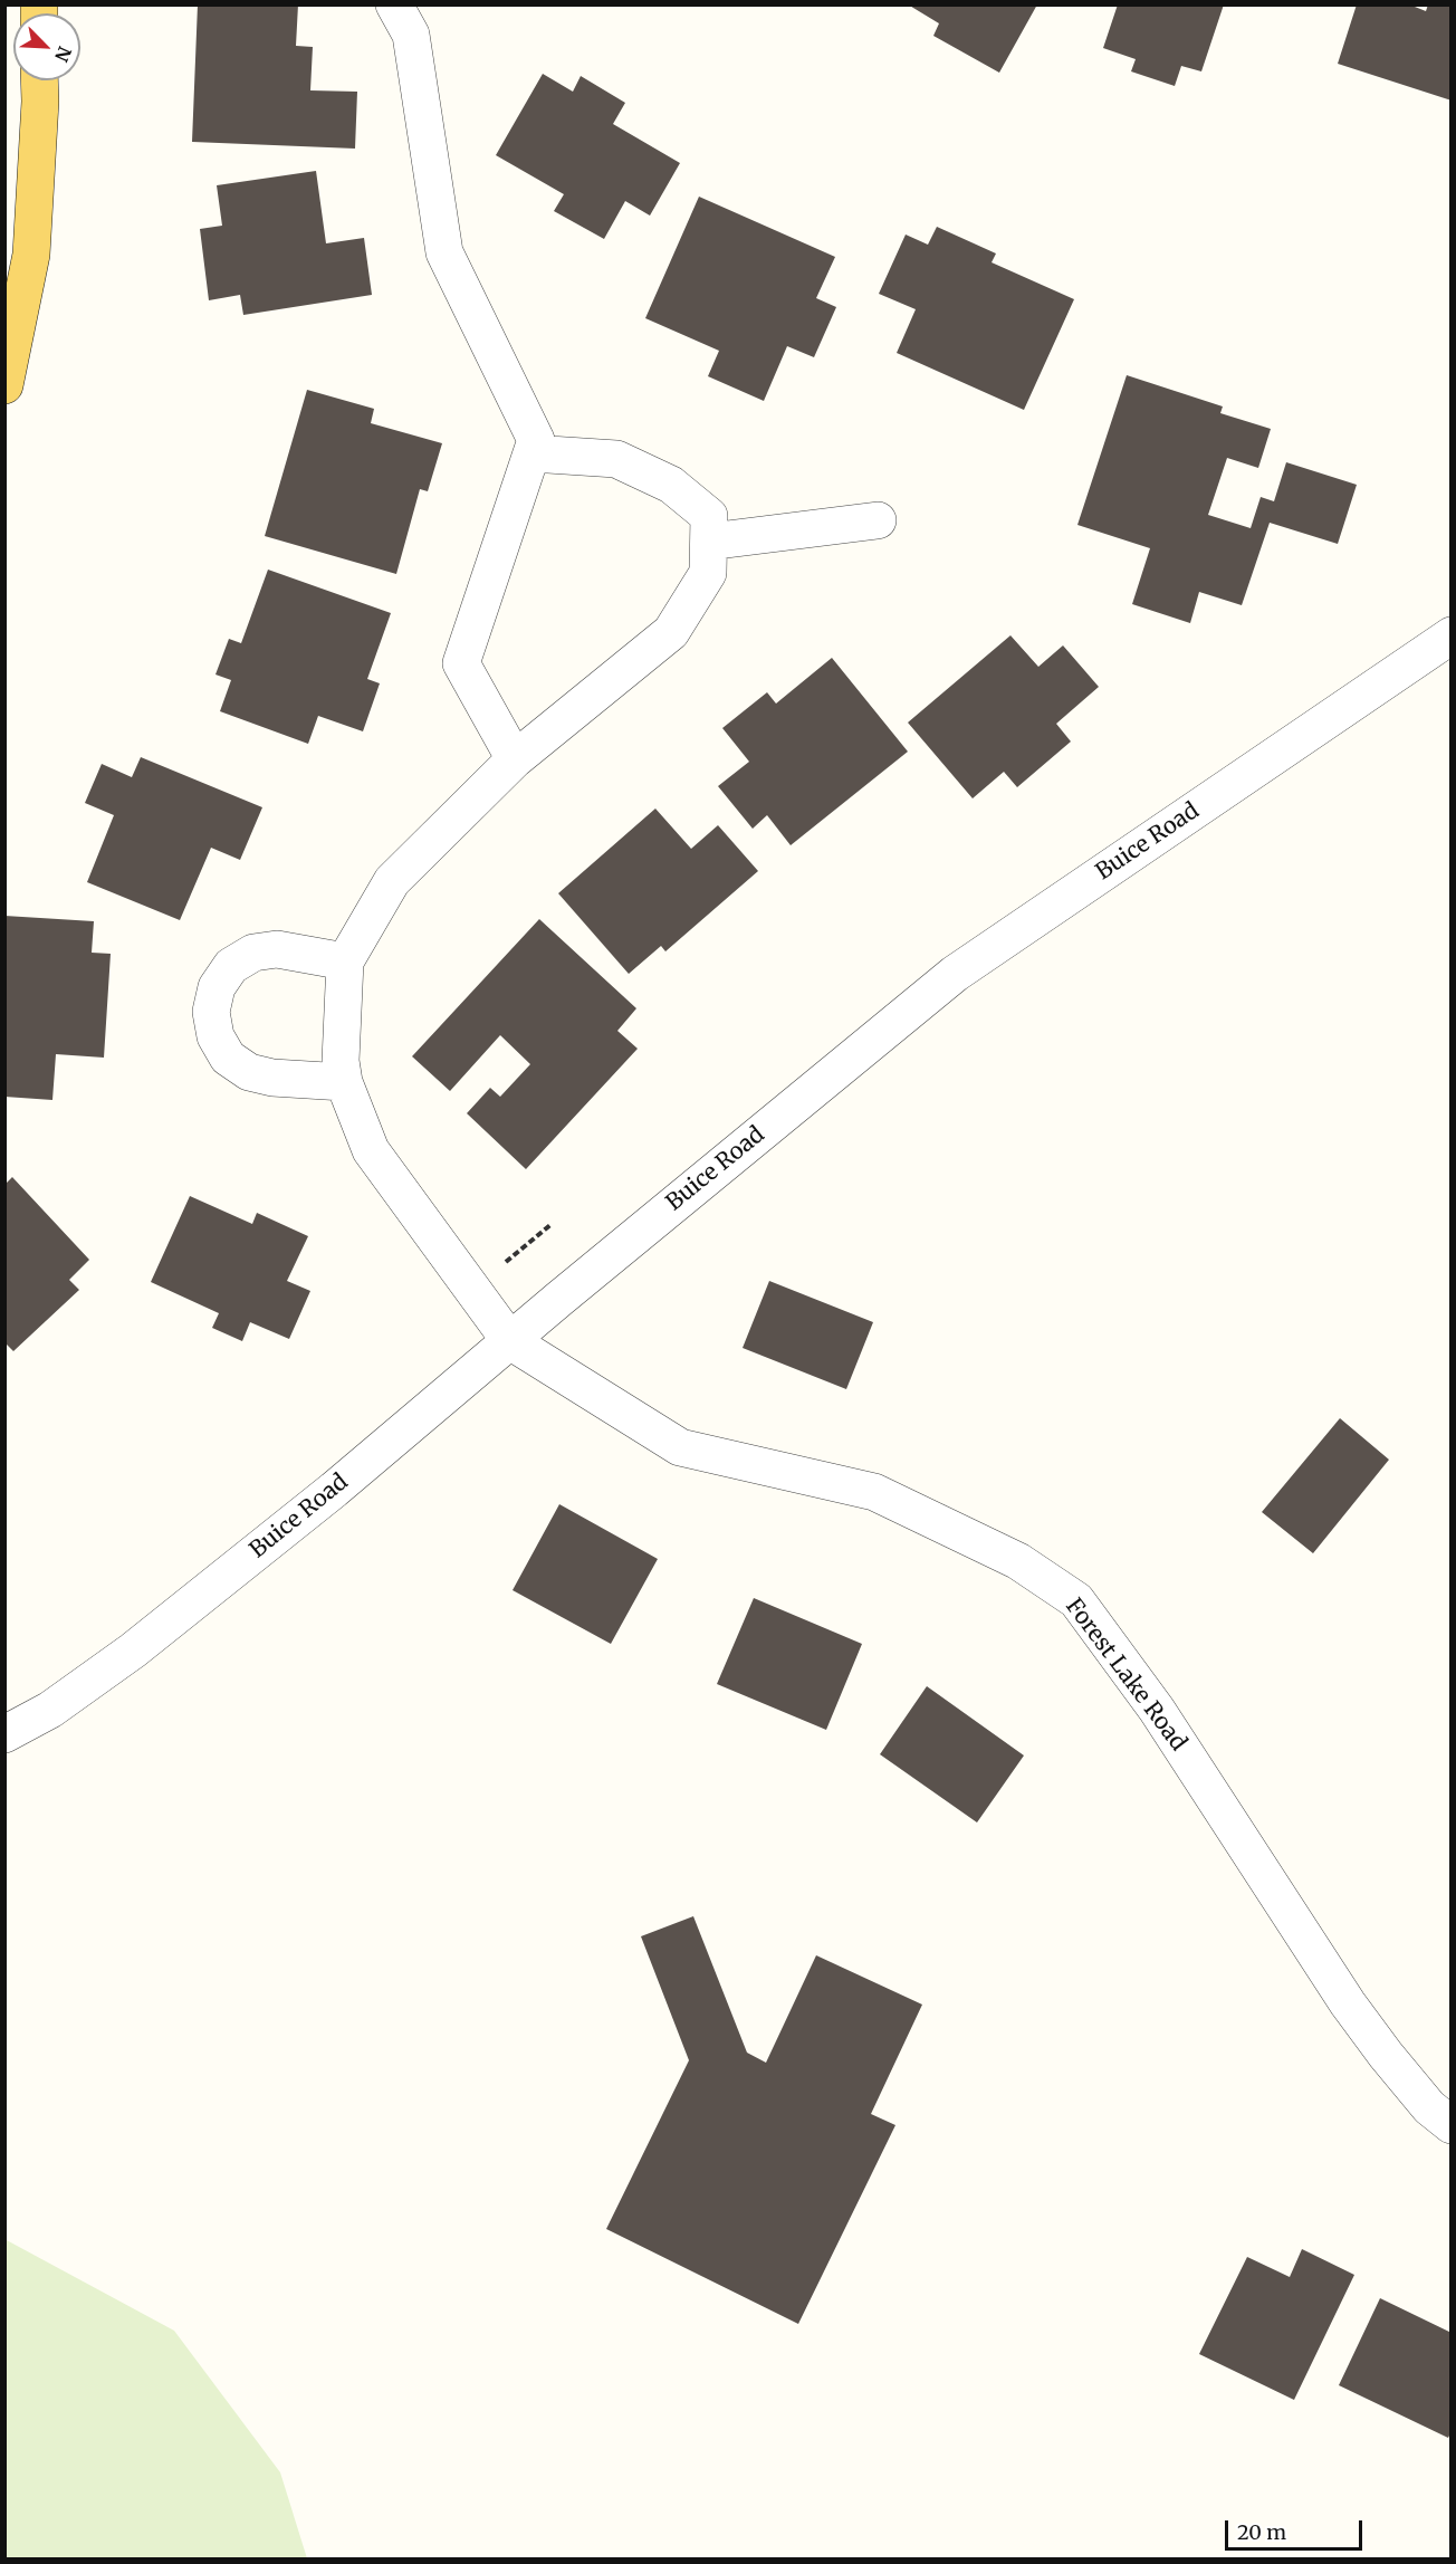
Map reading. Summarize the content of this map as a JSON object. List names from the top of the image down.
{
  "streets": {
    "street": ["Buice Road", "Forest Lake Road"]
  },
  "crossings": [
    ["Buice Road", "Forest Lake Road"]
  ],
  "scale_bar": "20 m",
  "north": "bottom right"
}
